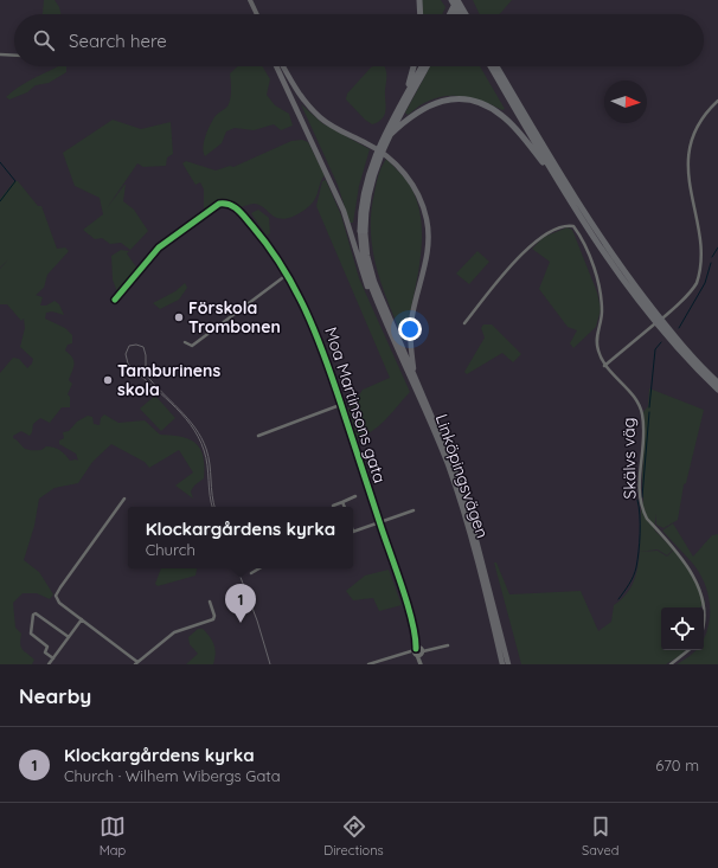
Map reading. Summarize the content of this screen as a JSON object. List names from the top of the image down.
{
  "streets": {
    "highway": ["Linköpingsvägen"],
    "street": ["Moa Martinsons gata", "Skälvs väg"]
  },
  "places": ["Förskola Trombonen", "Tamburinens skola"],
  "north": "right",
  "page": {
    "search": "Search here",
    "popup": ["Klockargårdens kyrka", "Church"],
    "pins": "1",
    "heading": "Nearby",
    "list": [
      {
        "mark": "1",
        "name": "Klockargårdens kyrka",
        "note": "Church · Wilhem Wibergs Gata",
        "value": "670 m"
      }
    ],
    "nav": ["Map", "Directions", "Saved"]
  }
}
